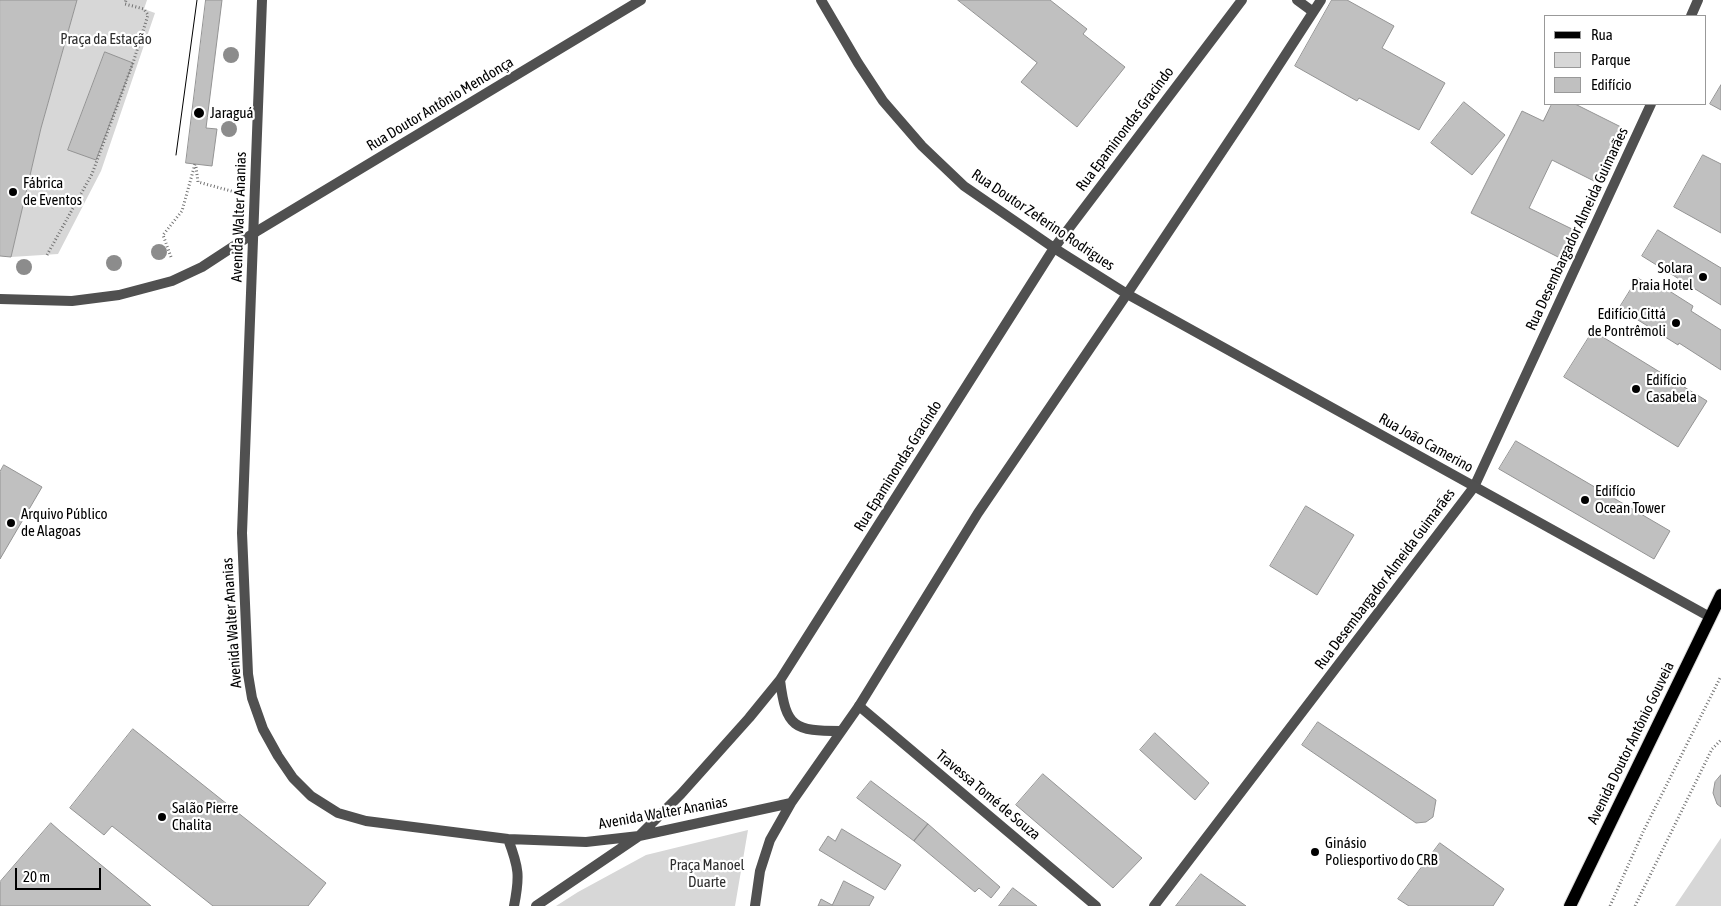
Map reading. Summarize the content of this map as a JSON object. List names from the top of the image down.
{
  "streets": {
    "main road": ["Avenida Doutor Antônio Gouveia"],
    "street": [
      "Rua Doutor Antônio Mendonça",
      "Rua Epaminondas Gracindo",
      "Avenida Walter Ananias",
      "Rua Doutor Zeferino Rodrigues",
      "Rua Desembargador Almeida Guimarães",
      "Rua João Camerino",
      "Travessa Tomé de Souza"
    ]
  },
  "crossings": [
    ["Rua Doutor Antônio Mendonça", "Avenida Walter Ananias"],
    ["Rua Epaminondas Gracindo", "Avenida Walter Ananias"],
    ["Rua Epaminondas Gracindo", "Rua Doutor Zeferino Rodrigues"],
    ["Rua Doutor Zeferino Rodrigues", "Rua João Camerino"],
    ["Rua Desembargador Almeida Guimarães", "Rua João Camerino"],
    ["Rua João Camerino", "Avenida Doutor Antônio Gouveia"]
  ],
  "parks": ["Praça da Estação", "Praça Manoel Duarte"],
  "places": [
    "Jaraguá",
    "Fábrica de Eventos",
    "Solara Praia Hotel",
    "Edifício Cittá de Pontrêmoli",
    "Edifício Casabela",
    "Edifício Ocean Tower",
    "Arquivo Público de Alagoas",
    "Salão Pierre Chalita",
    "Ginásio Poliesportivo do CRB"
  ],
  "legend": ["Rua", "Parque", "Edifício"],
  "scale_bar": "20 m"
}
